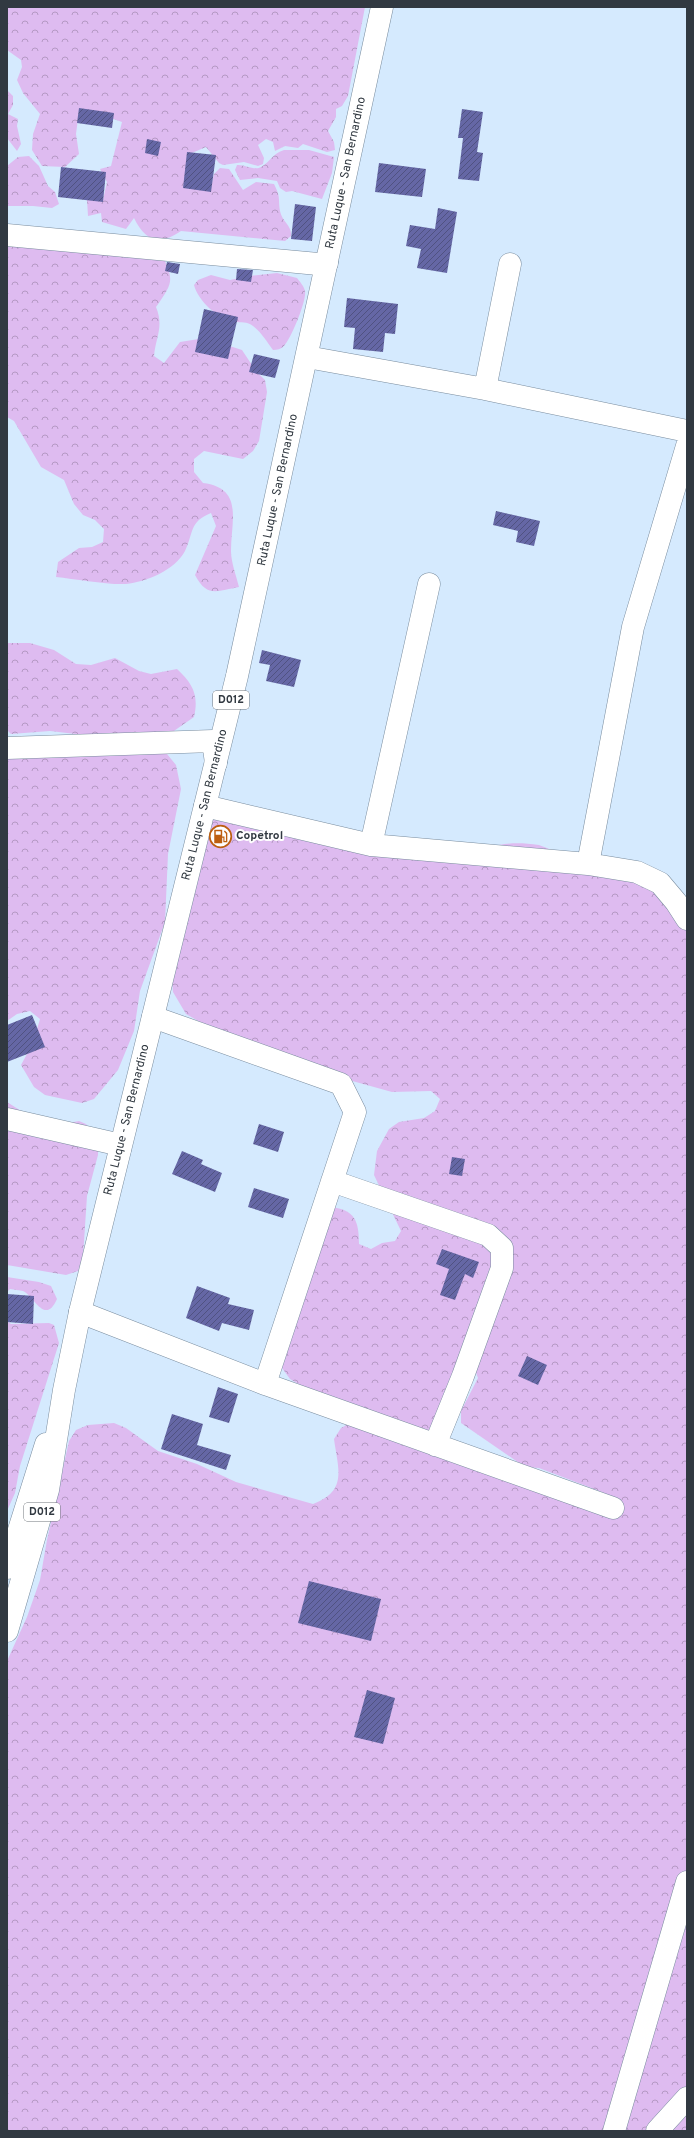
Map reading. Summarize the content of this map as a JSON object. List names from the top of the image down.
{
  "streets": {
    "street": ["Ruta Luque - San Bernardino", "D012"]
  },
  "crossings": [
    ["Ruta Luque - San Bernardino", "D012"]
  ],
  "places": {
    "fuel station": ["Copetrol"]
  }
}
